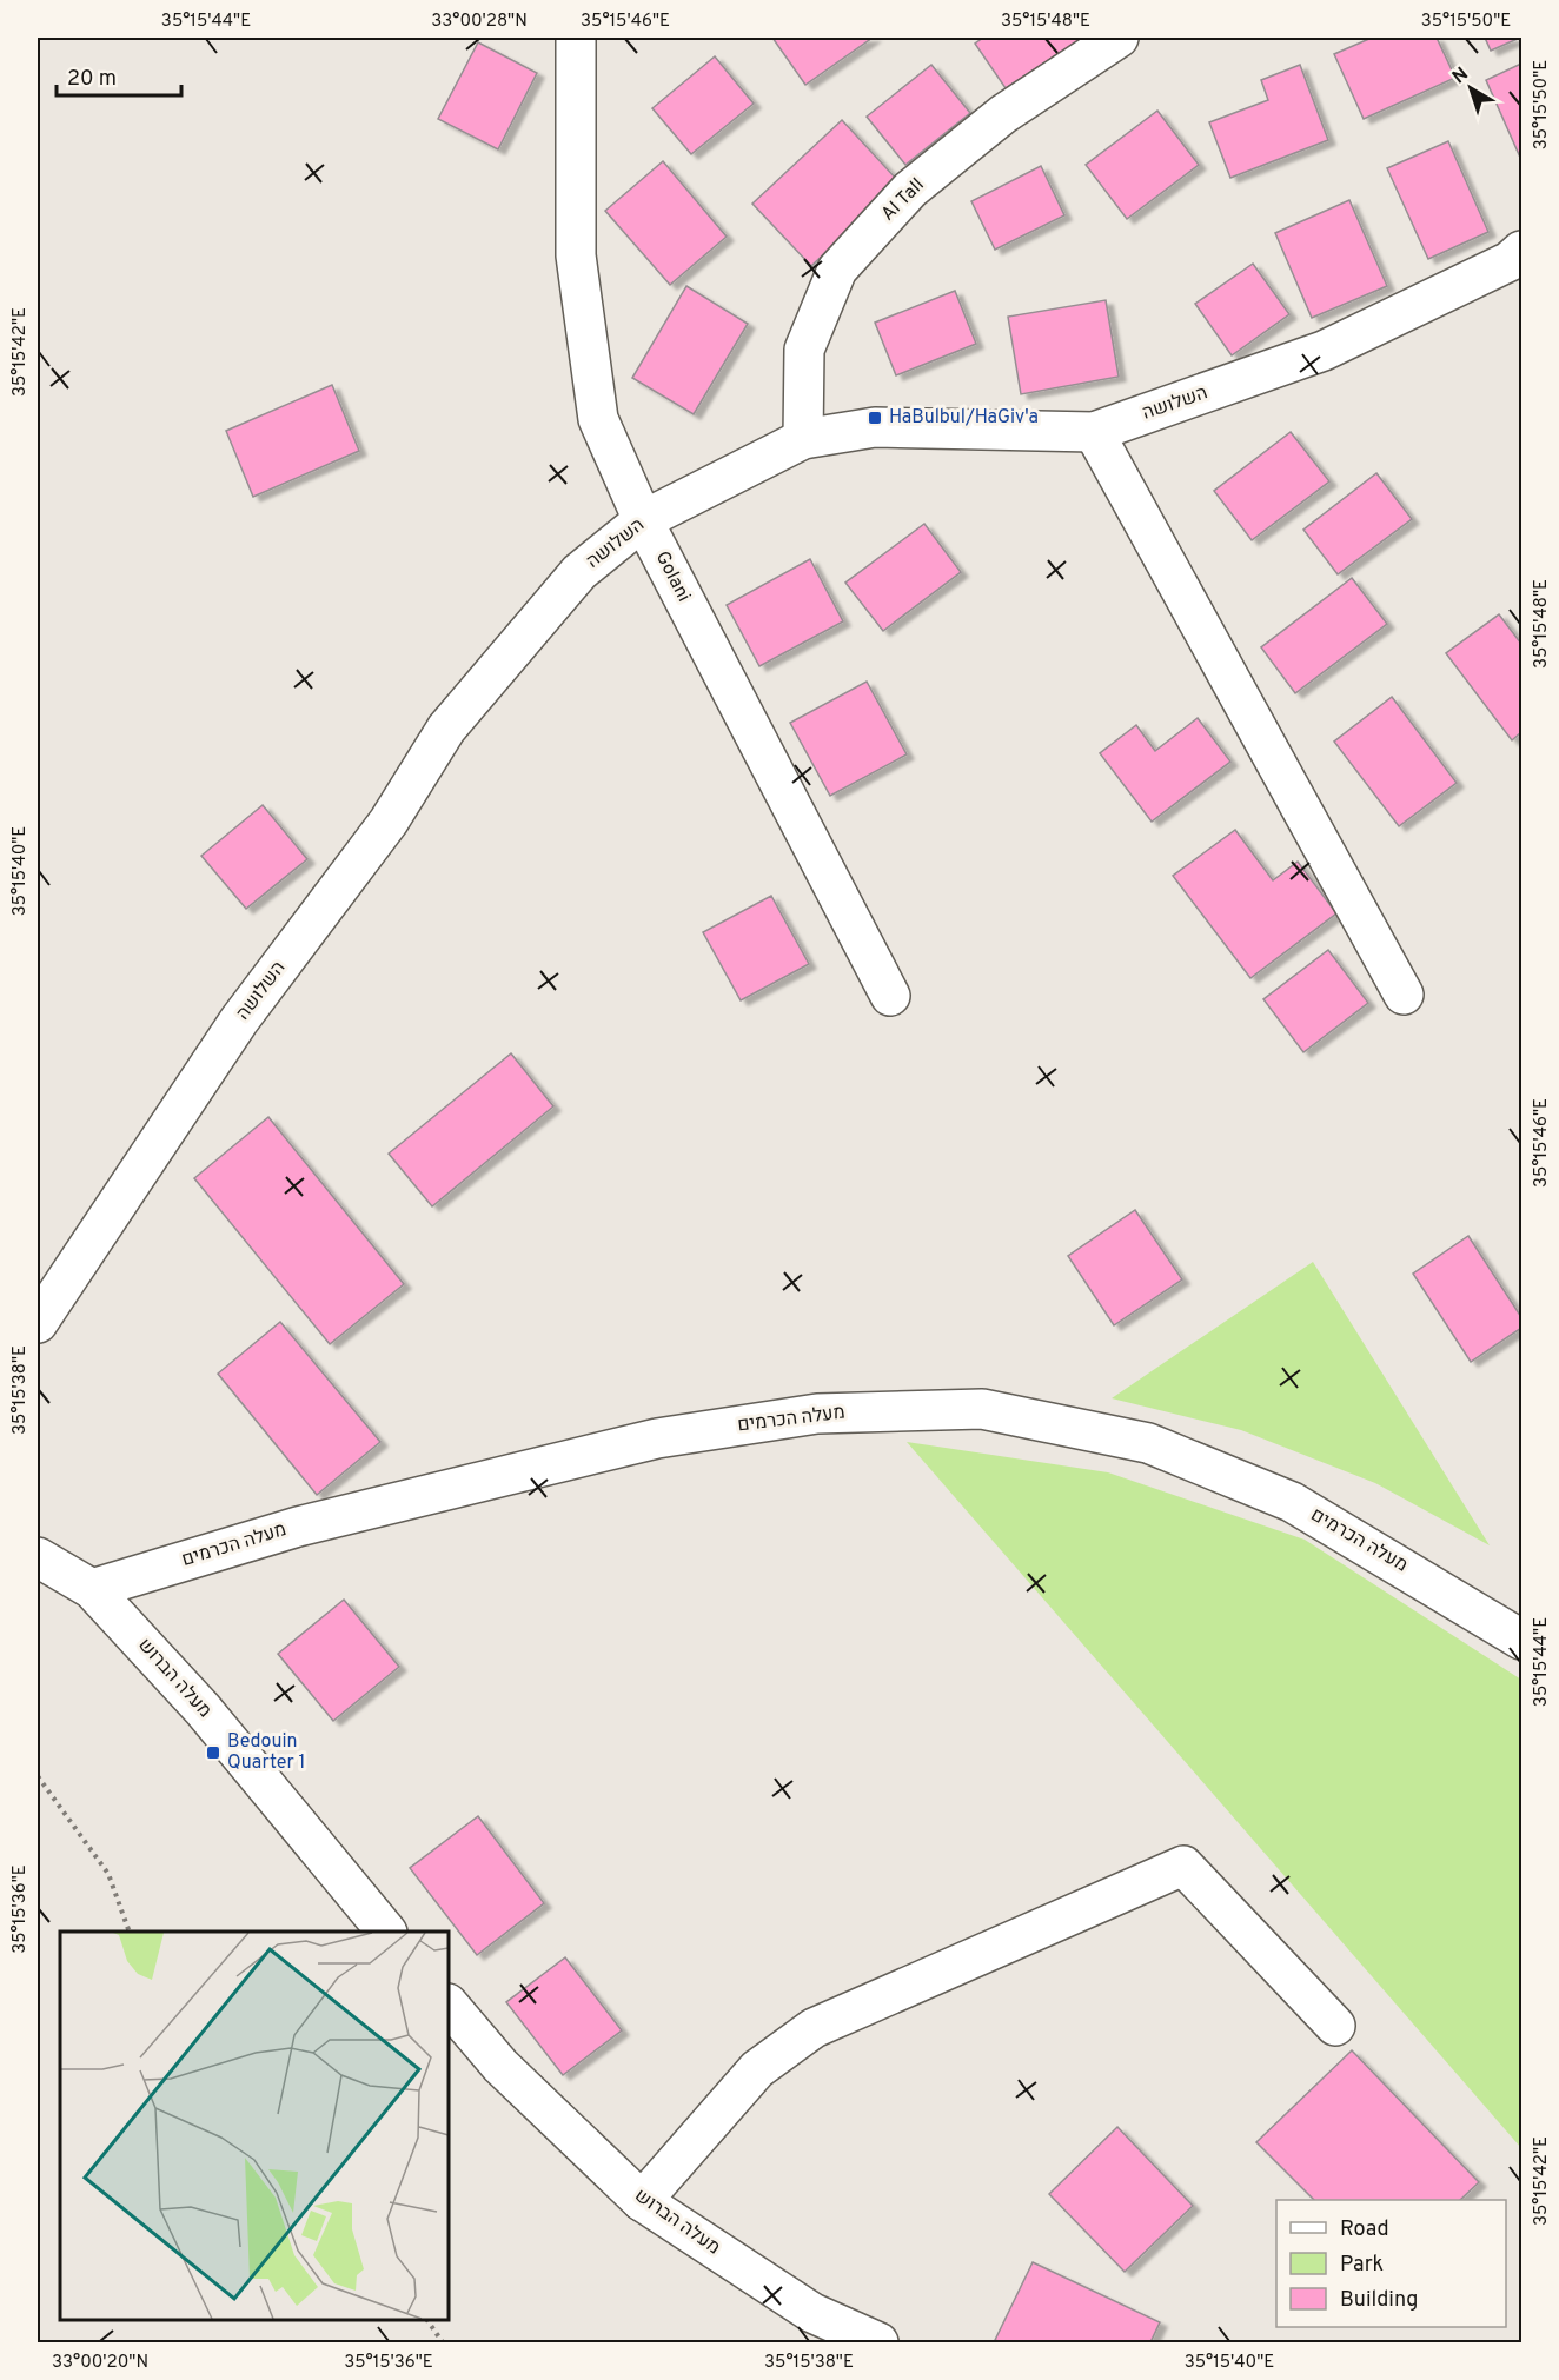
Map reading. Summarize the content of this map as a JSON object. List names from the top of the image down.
{
  "streets": {
    "street": [
      "Al Tall",
      "השלושה",
      "Golani",
      "מעלה הכרמים",
      "מעלה הברוש"
    ]
  },
  "crossings": [
    ["Al Tall", "השלושה"],
    ["השלושה", "Golani"],
    ["מעלה הכרמים", "מעלה הברוש"]
  ],
  "places": {
    "transit": ["HaBulbul/HaGiv'a", "Bedouin Quarter 1"]
  },
  "legend": ["Road", "Park", "Building"],
  "scale_bar": "20 m",
  "north": "top left",
  "coordinates": [
    "35°15'44\"E",
    "33°00'28\"N",
    "35°15'46\"E",
    "35°15'48\"E",
    "35°15'50\"E",
    "35°15'42\"E",
    "35°15'40\"E",
    "35°15'38\"E",
    "35°15'36\"E",
    "33°00'20\"N"
  ]
}
